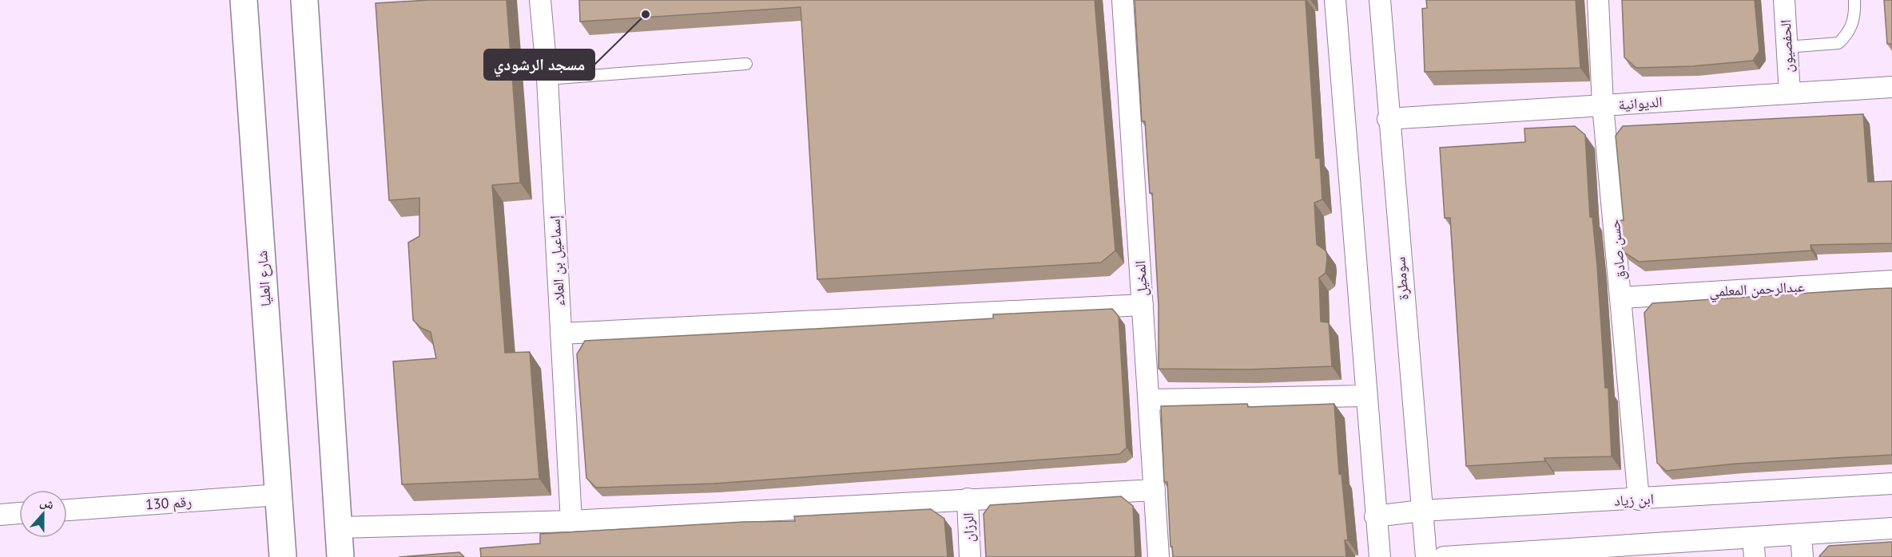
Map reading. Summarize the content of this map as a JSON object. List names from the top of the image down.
{
  "streets": {
    "main road": ["شارع العليا"],
    "street": [
      "الحفصيون",
      "الديوانية",
      "حسن صادق",
      "إسماعيل بن العلاء",
      "المخيل",
      "سومطرة",
      "عبدالرحمن المعلمي",
      "ابن زياد",
      "رقم 130",
      "الرزان"
    ]
  },
  "crossings": [
    ["الحفصيون", "الديوانية"],
    ["الديوانية", "حسن صادق"],
    ["الديوانية", "سومطرة"],
    ["حسن صادق", "عبدالرحمن المعلمي"],
    ["حسن صادق", "ابن زياد"],
    ["شارع العليا", "رقم 130"],
    ["سومطرة", "ابن زياد"]
  ],
  "places": ["مسجد الرشودي"],
  "north": "top"
}
